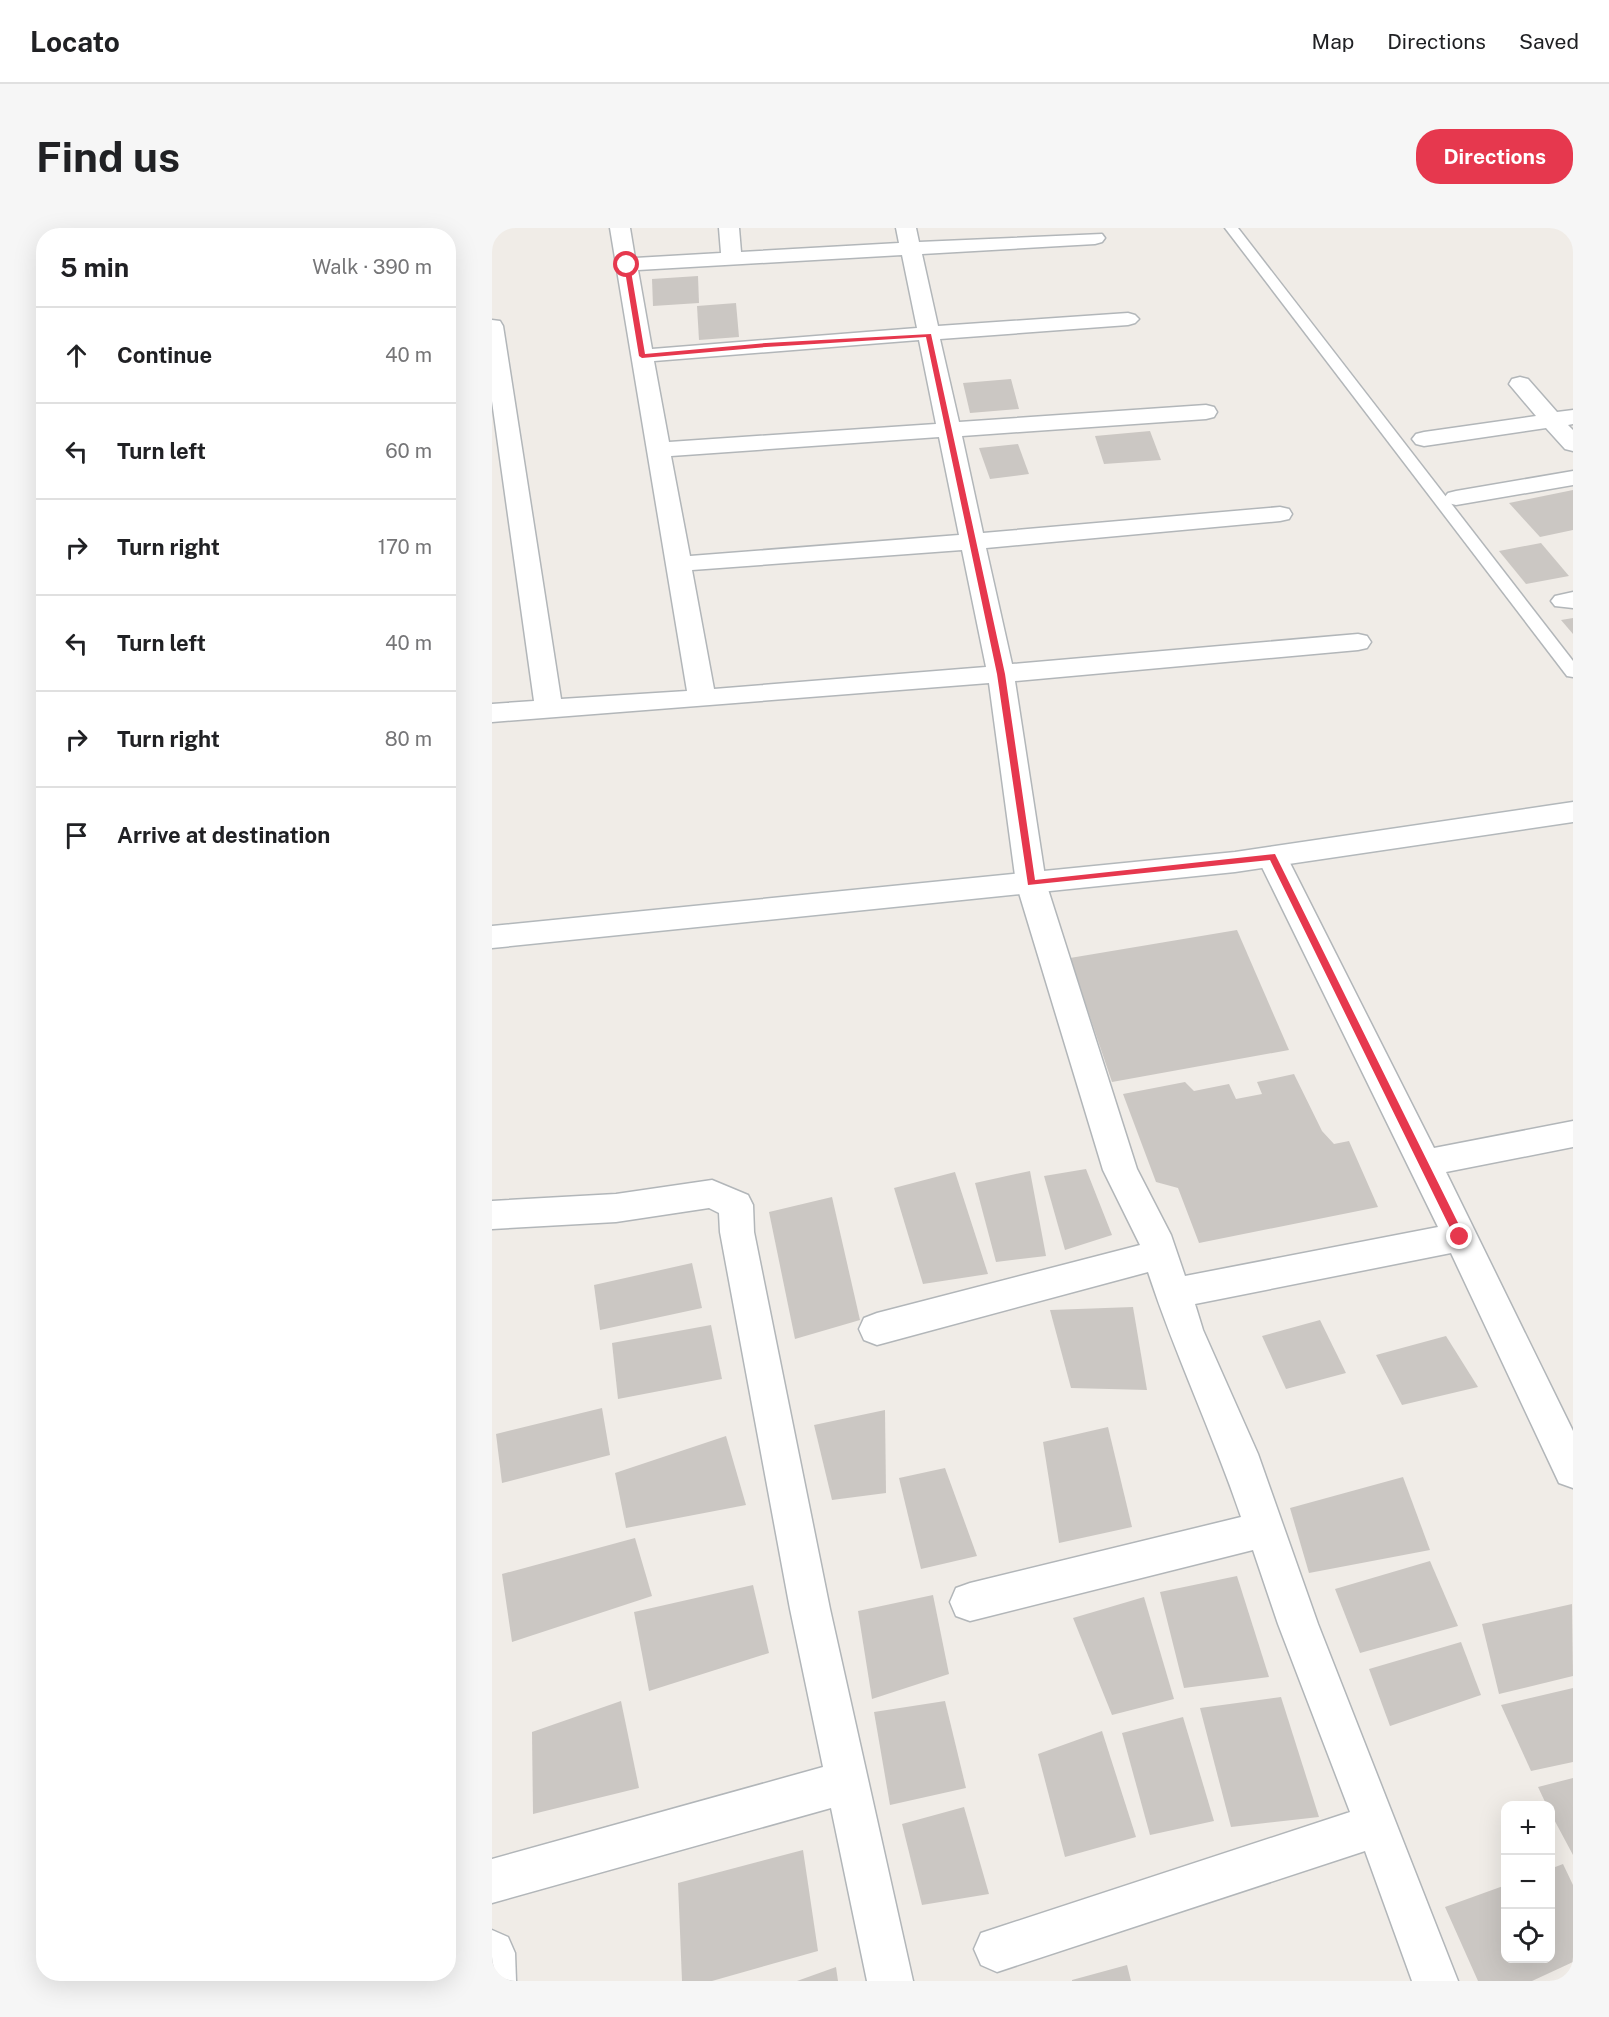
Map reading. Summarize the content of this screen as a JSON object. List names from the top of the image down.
{
  "page": {
    "header": "Locato",
    "nav": ["Map", "Directions", "Saved"],
    "buttons": "Directions",
    "title": "Find us",
    "heading": ["5 min", "Walk · 390 m"],
    "list": [
      ["Continue", "40 m"],
      ["Turn left", "60 m"],
      ["Turn right", "170 m"],
      ["Turn left", "40 m"],
      ["Turn right", "80 m"],
      "Arrive at destination"
    ],
    "map_buttons": ["+", "−"]
  }
}
